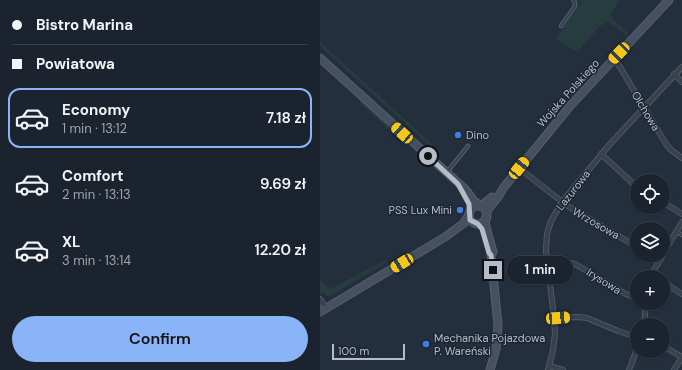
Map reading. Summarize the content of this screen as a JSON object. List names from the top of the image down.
{
  "streets": {
    "street": [
      "Wojska Polskiego",
      "Olchowa",
      "Lazurowa",
      "Wrzosowa",
      "Irysowa"
    ]
  },
  "crossings": [
    ["Wojska Polskiego", "Olchowa"],
    ["Wojska Polskiego", "Wrzosowa"],
    ["Olchowa", "Lazurowa"],
    ["Lazurowa", "Wrzosowa"],
    ["Lazurowa", "Irysowa"]
  ],
  "places": ["Dino", "PSS Lux Mini", "Mechanika Pojazdowa P. Wareński"],
  "scale_bar": "100 m",
  "page": {
    "banner": ["Bistro Marina", "Powiatowa"],
    "list": [
      {
        "name": "Economy",
        "note": "1 min · 13:12",
        "value": "7.18 zł"
      },
      {
        "name": "Comfort",
        "note": "2 min · 13:13",
        "value": "9.69 zł"
      },
      {
        "name": "XL",
        "note": "3 min · 13:14",
        "value": "12.20 zł"
      }
    ],
    "map_buttons": ["+", "−"],
    "bubble": "1 min",
    "buttons": "Confirm",
    "scale": "100 m"
  }
}
